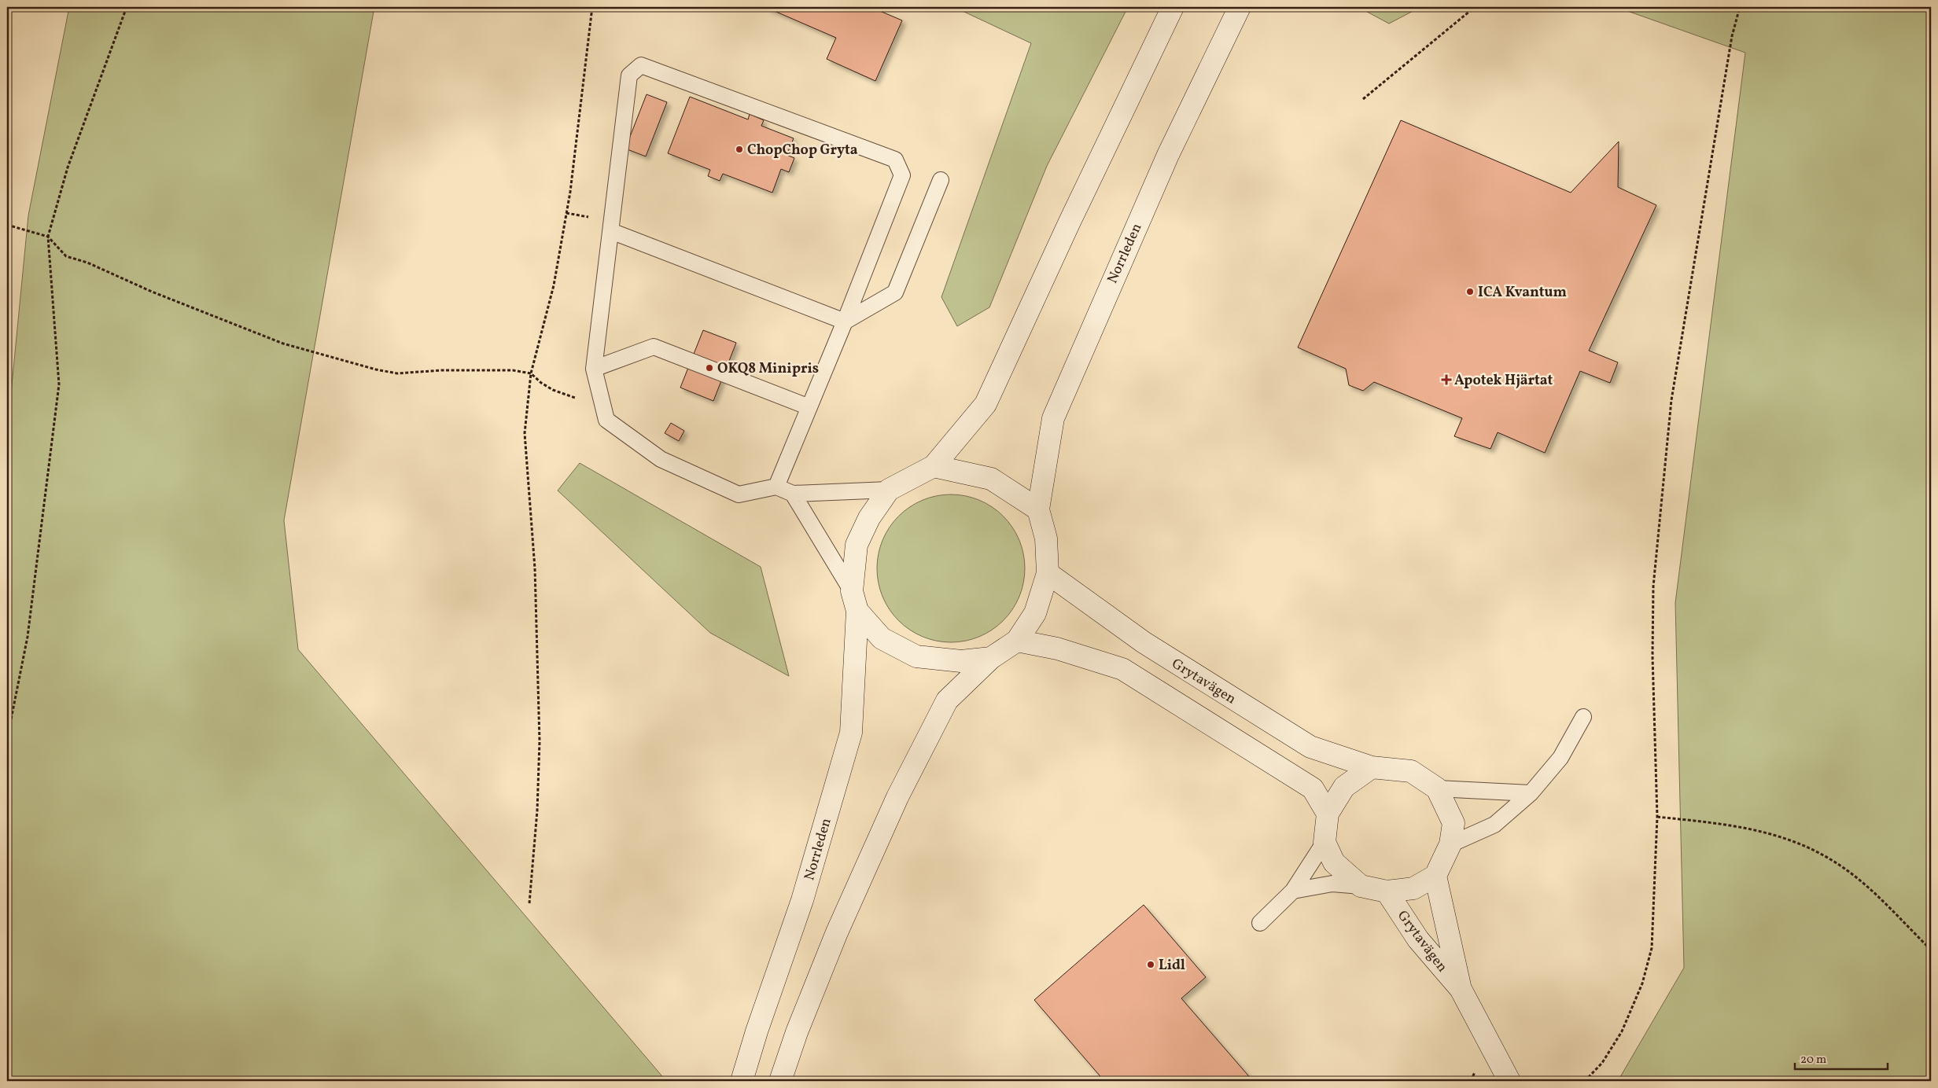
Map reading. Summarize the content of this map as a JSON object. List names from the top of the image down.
{
  "streets": {
    "main road": ["Norrleden", "Grytavägen"]
  },
  "places": {
    "other": [
      "ChopChop Gryta",
      "ICA Kvantum",
      "OKQ8 Minipris",
      "Lidl"
    ],
    "health": ["Apotek Hjärtat"]
  },
  "scale_bar": "20 m"
}
